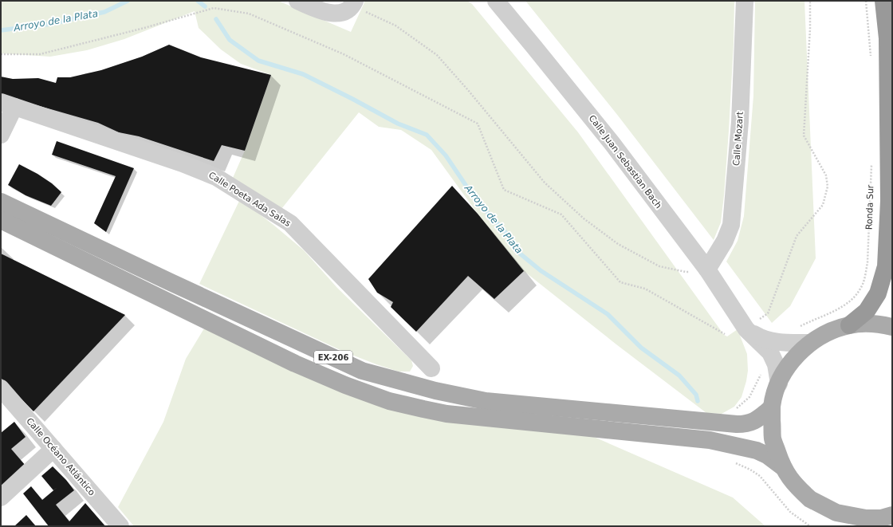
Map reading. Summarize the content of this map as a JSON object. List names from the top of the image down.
{
  "streets": {
    "main road": ["EX-206"],
    "street": [
      "Calle Mozart",
      "Calle Juan Sebastian Bach",
      "Calle Poeta Ada Salas",
      "Calle Océano Atlántico"
    ],
    "path": ["Ronda Sur"]
  },
  "crossings": [
    ["Calle Mozart", "Calle Juan Sebastian Bach"]
  ],
  "water": ["Arroyo de la Plata"]
}
